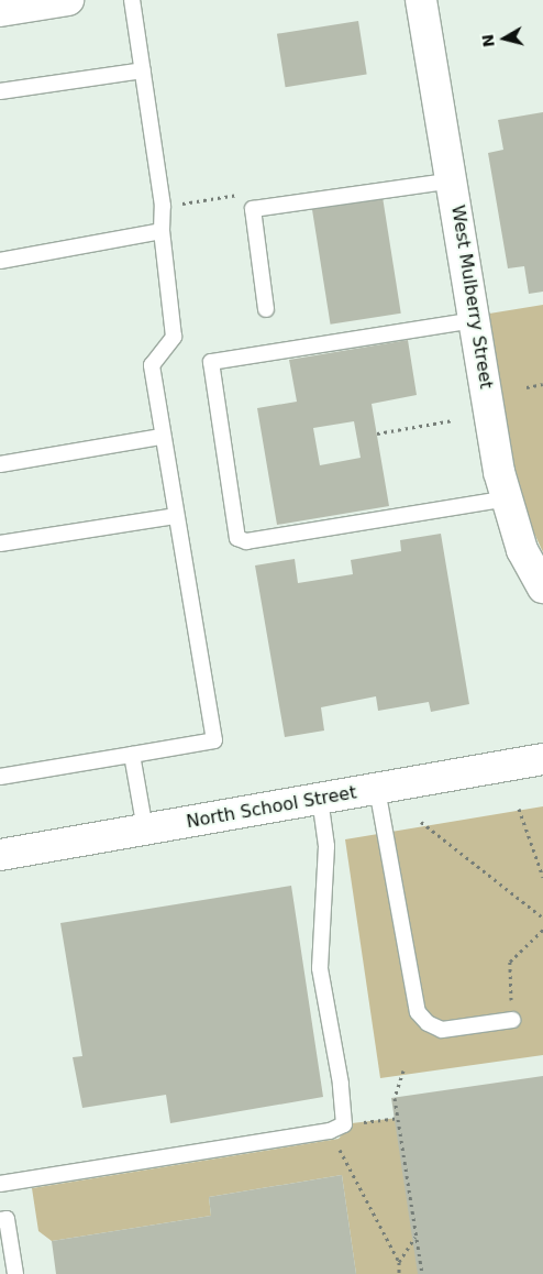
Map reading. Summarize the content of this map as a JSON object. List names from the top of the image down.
{
  "streets": {
    "street": ["West Mulberry Street", "North School Street"]
  },
  "north": "left"
}
